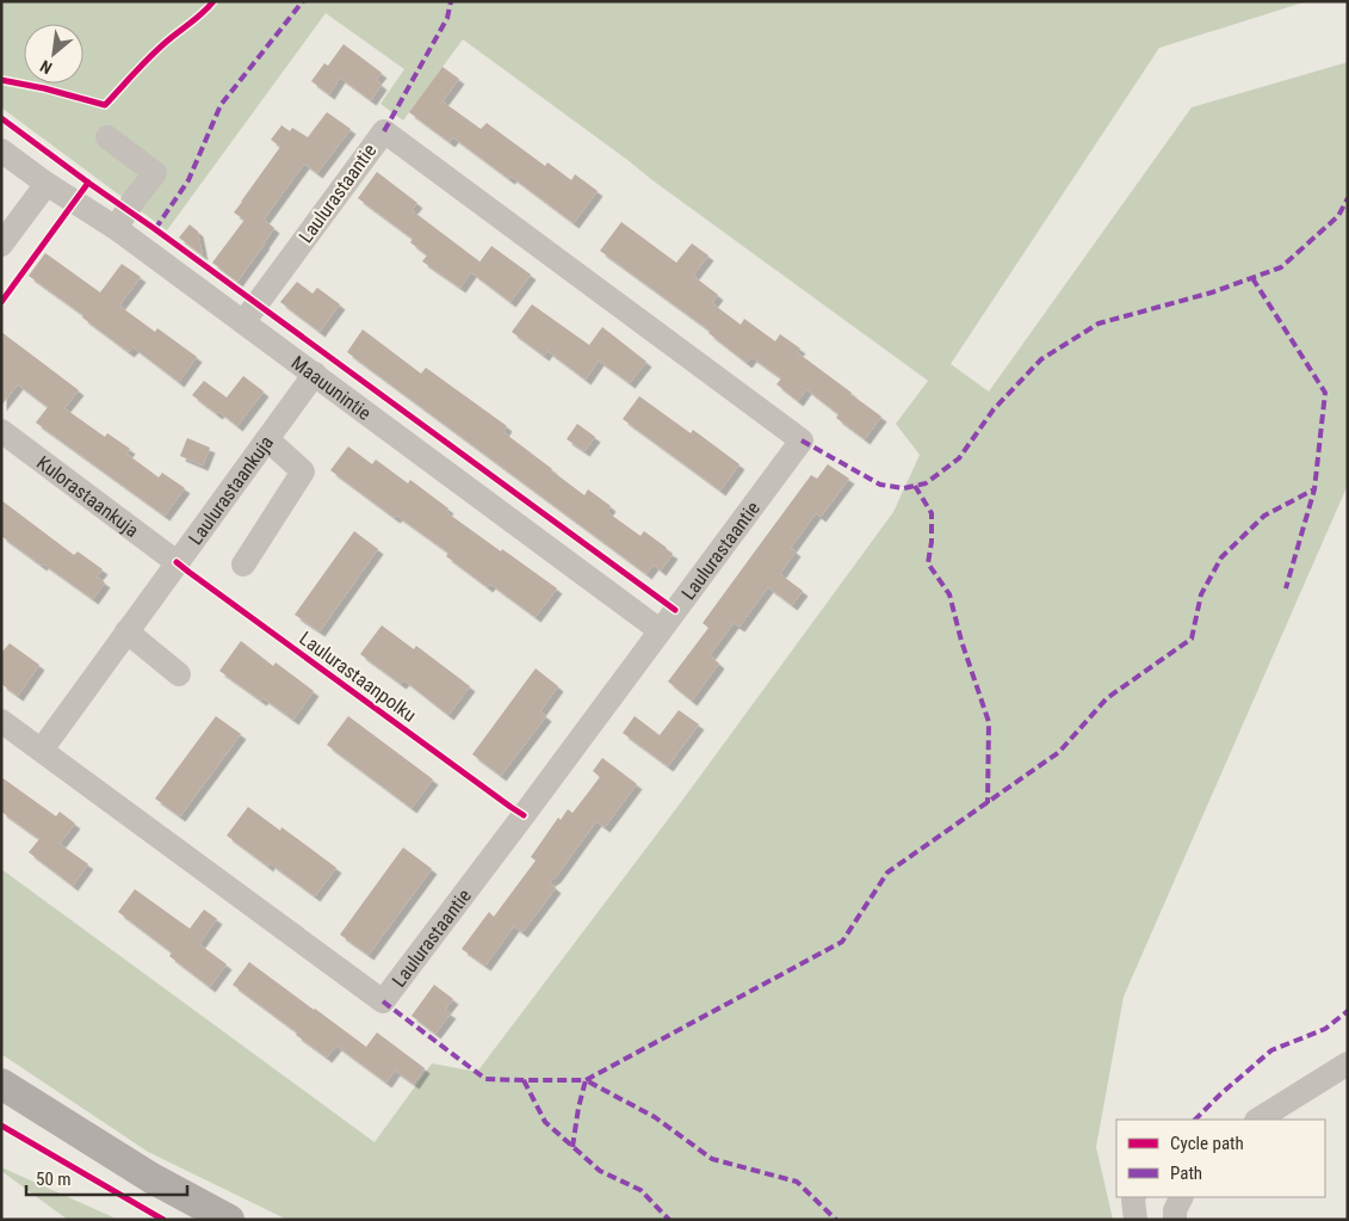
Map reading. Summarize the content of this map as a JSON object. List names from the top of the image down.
{
  "streets": {
    "street": [
      "Laulurastaantie",
      "Maauunintie",
      "Laulurastaankuja",
      "Kulorastaankuja"
    ],
    "cycle path": ["Laulurastaanpolku"]
  },
  "crossings": [
    ["Laulurastaantie", "Maauunintie"],
    ["Laulurastaantie", "Laulurastaankuja"],
    ["Maauunintie", "Laulurastaankuja"],
    ["Laulurastaankuja", "Kulorastaankuja"]
  ],
  "legend": ["Cycle path", "Path"],
  "scale_bar": "50 m",
  "north": "bottom left"
}
